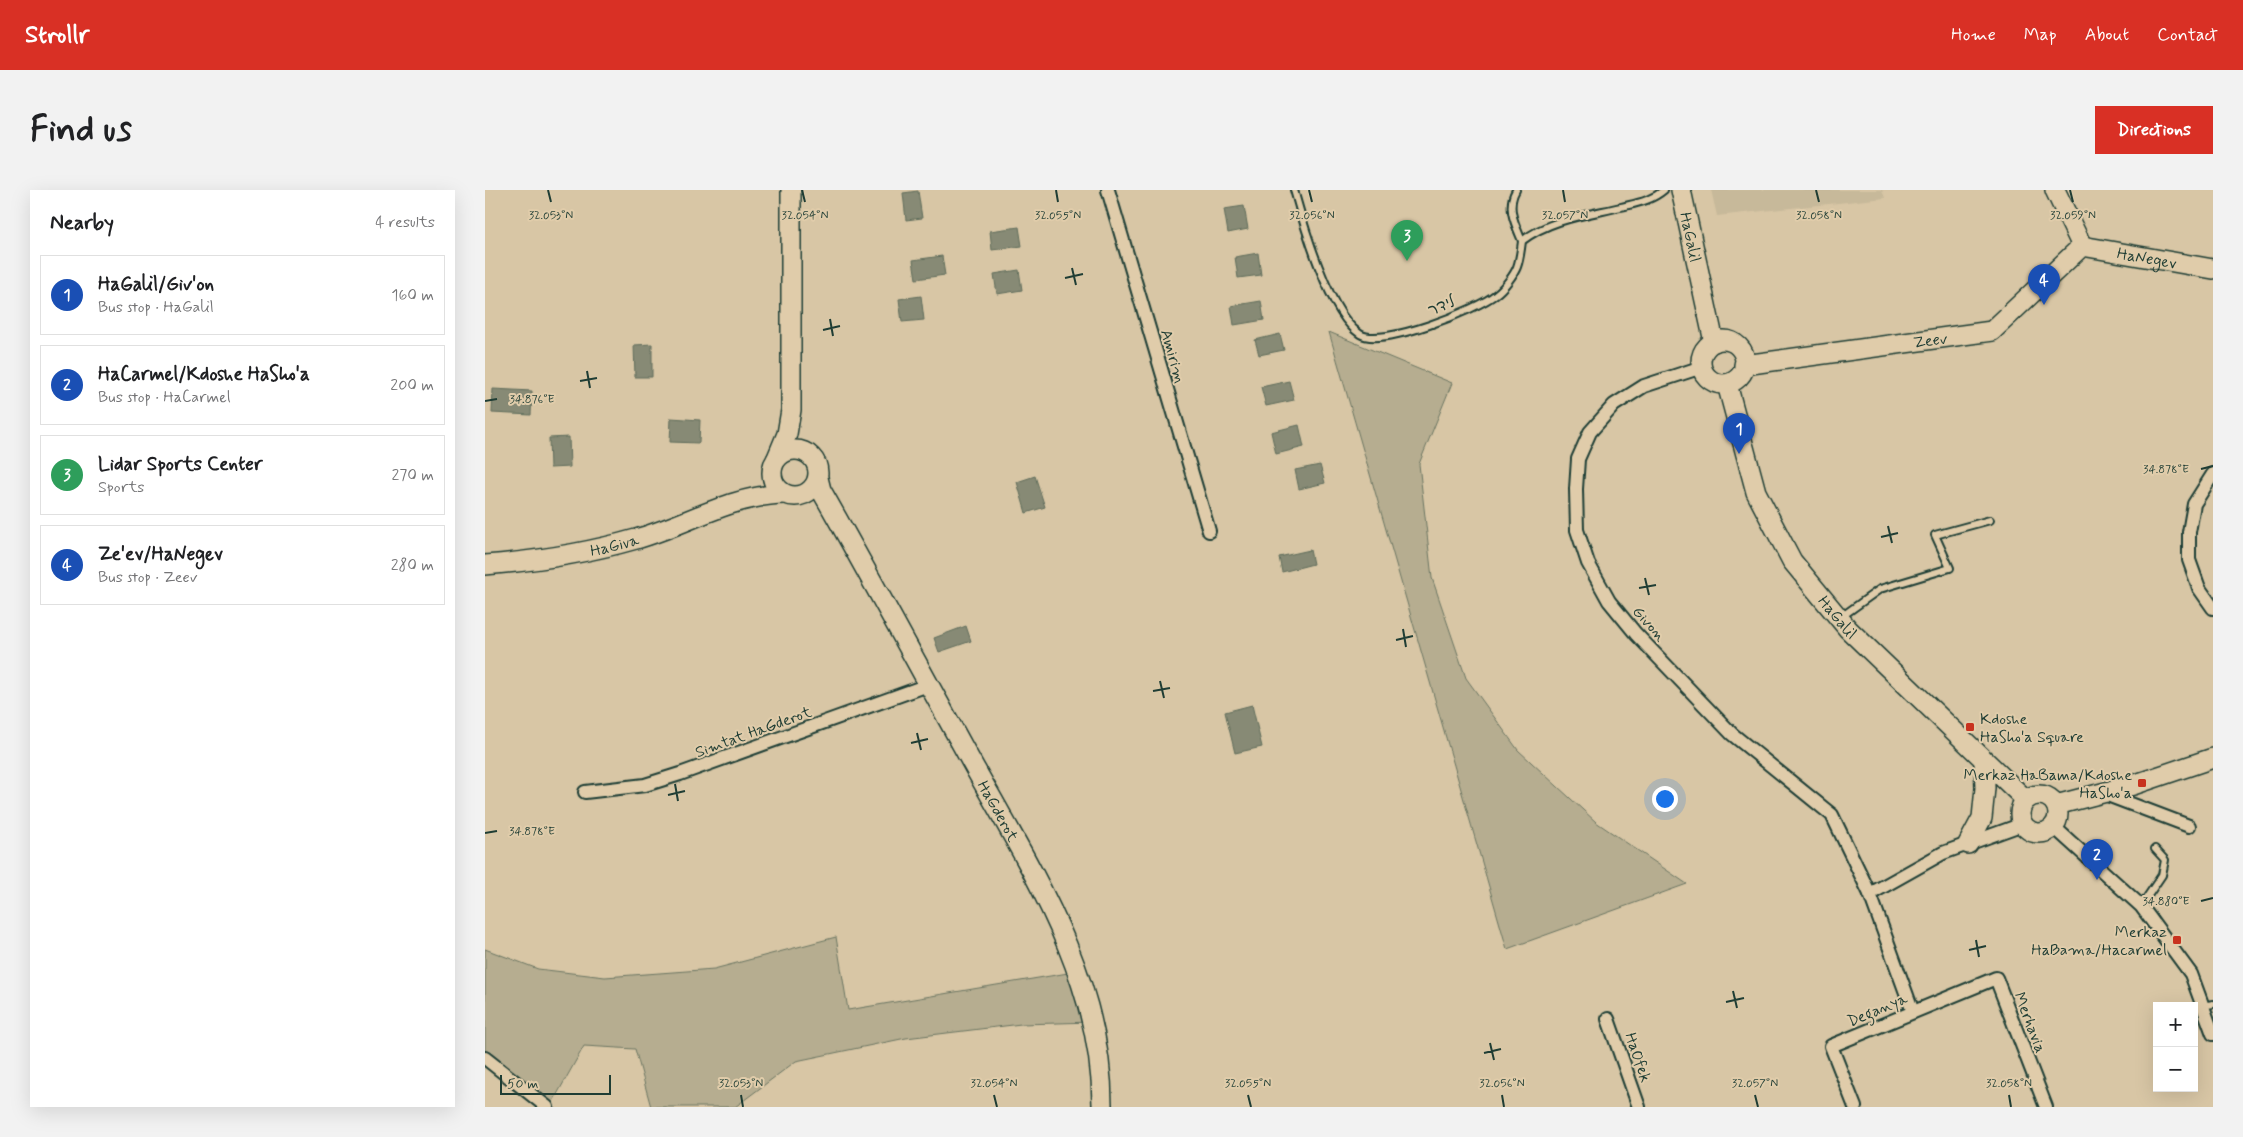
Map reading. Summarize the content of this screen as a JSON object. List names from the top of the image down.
{
  "streets": {
    "street": [
      "HaGalil",
      "HaNegev",
      "Zeev",
      "Amirim",
      "HaGiva",
      "Givon",
      "Simtat HaGderot",
      "HaGderot",
      "Deganya",
      "Merhavia",
      "HaOfek"
    ],
    "lane": ["לידר"]
  },
  "crossings": [
    ["HaGalil", "Zeev"],
    ["HaGalil", "Givon"],
    ["HaNegev", "Zeev"],
    ["Zeev", "Givon"],
    ["HaGiva", "HaGderot"],
    ["Givon", "Deganya"],
    ["Simtat HaGderot", "HaGderot"],
    ["Deganya", "Merhavia"]
  ],
  "places": {
    "transit": ["Kdoshe HaSho'a Square", "Merkaz HaBama/Kdoshe HaSho'a", "Merkaz HaBama/Hacarmel"]
  },
  "scale_bar": "50 m",
  "page": {
    "header": "Strollr",
    "nav": [
      "Home",
      "Map",
      "About",
      "Contact"
    ],
    "buttons": "Directions",
    "title": "Find us",
    "heading": ["Nearby", "4 results"],
    "pins": [
      "3",
      "4",
      "1",
      "2"
    ],
    "list": [
      {
        "mark": "1",
        "name": "HaGalil/Giv'on",
        "note": "Bus stop · HaGalil",
        "value": "160 m"
      },
      {
        "mark": "2",
        "name": "HaCarmel/Kdoshe HaSho'a",
        "note": "Bus stop · HaCarmel",
        "value": "200 m"
      },
      {
        "mark": "3",
        "name": "Lidar Sports Center",
        "note": "Sports",
        "value": "270 m"
      },
      {
        "mark": "4",
        "name": "Ze'ev/HaNegev",
        "note": "Bus stop · Zeev",
        "value": "280 m"
      }
    ],
    "map_buttons": ["+", "−"],
    "scale": "50 m"
  },
  "coordinates": [
    "32.053°N",
    "32.054°N",
    "32.055°N",
    "32.056°N",
    "32.057°N",
    "32.058°N",
    "32.059°N",
    "34.876°E",
    "34.878°E",
    "34.880°E"
  ]
}
